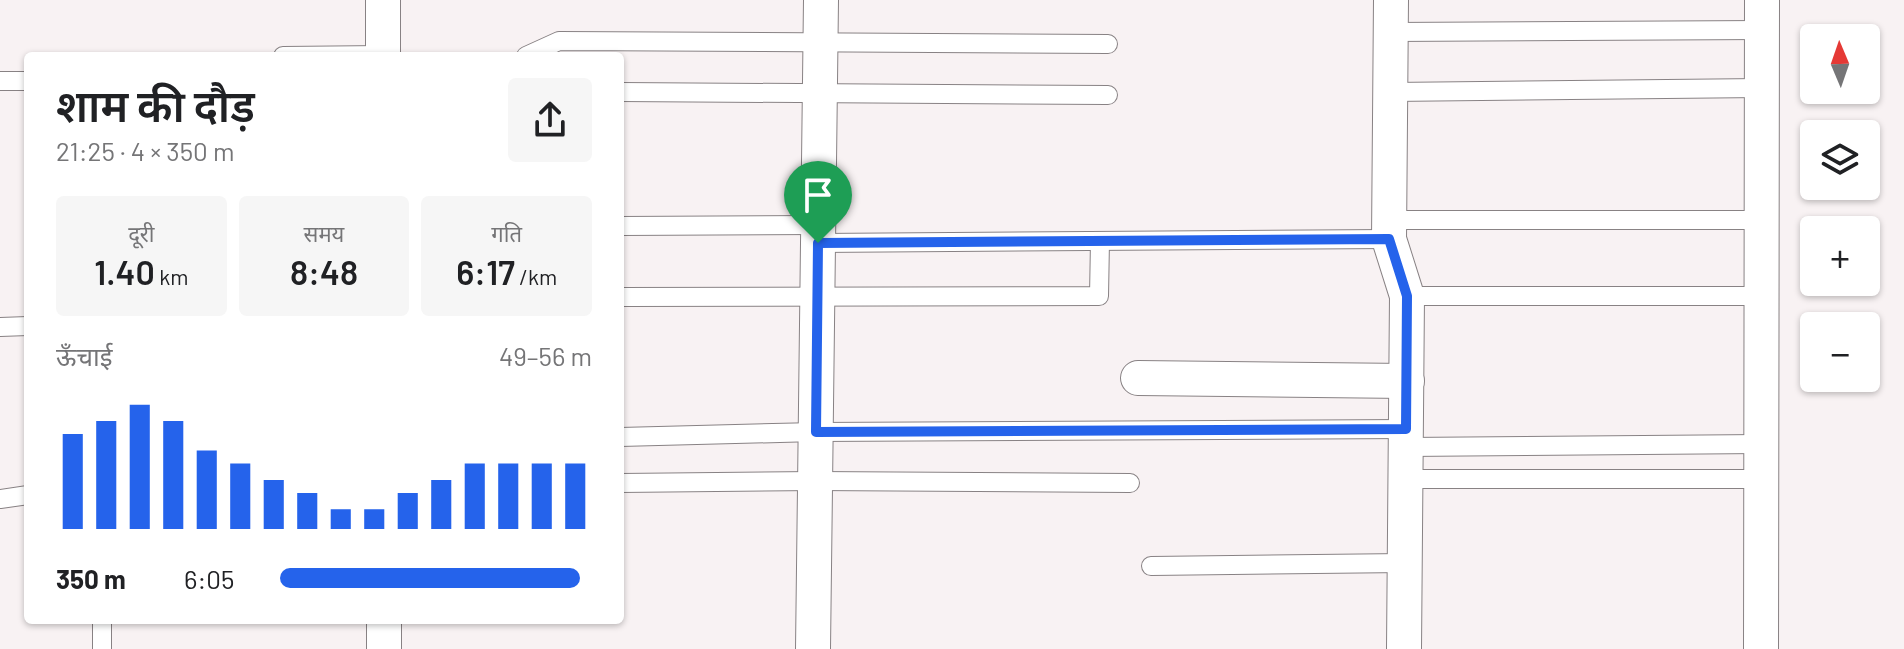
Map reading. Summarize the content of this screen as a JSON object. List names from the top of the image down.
{
  "north": "top",
  "page": {
    "map_buttons": ["+", "−"],
    "heading": ["शाम की दौड़", "21:25 · 4 × 350 m"],
    "stats": [
      ["दूरी", "1.40 km"],
      ["समय", "8:48"],
      ["गति", "6:17 /km"]
    ],
    "chart": ["ऊँचाई", "49–56 m"],
    "list": [
      {
        "name": "350 m",
        "note": "6:05"
      }
    ]
  }
}
